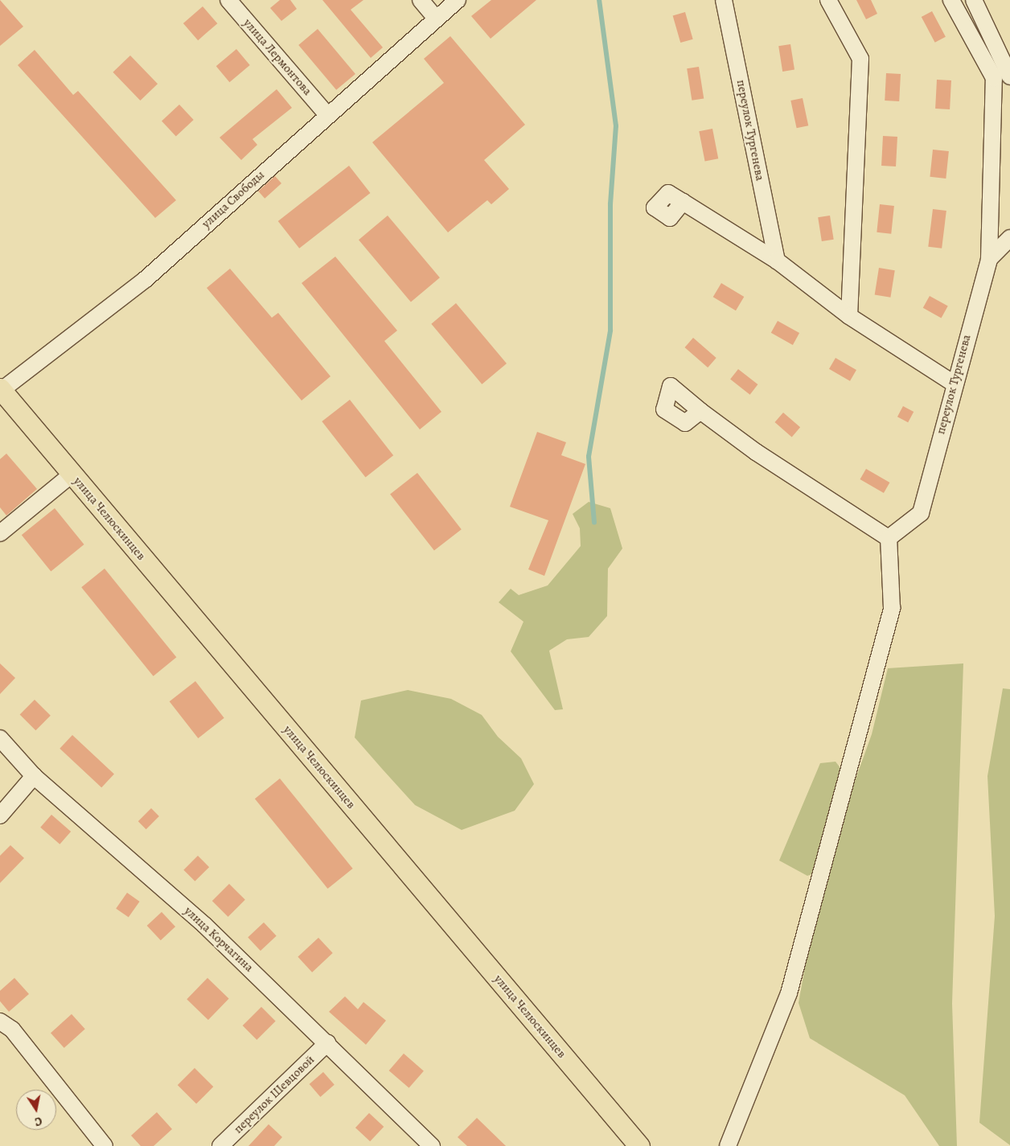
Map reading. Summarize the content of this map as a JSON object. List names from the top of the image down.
{
  "streets": {
    "main road": ["улица Челюскинцев"],
    "street": [
      "улица Лермонтова",
      "переулок Тургенева",
      "улица Свободы",
      "улица Корчагина",
      "переулок Шевцовой"
    ]
  },
  "crossings": [
    ["улица Лермонтова", "улица Свободы"],
    ["улица Свободы", "улица Челюскинцев"],
    ["улица Корчагина", "переулок Шевцовой"]
  ],
  "north": "bottom"
}
